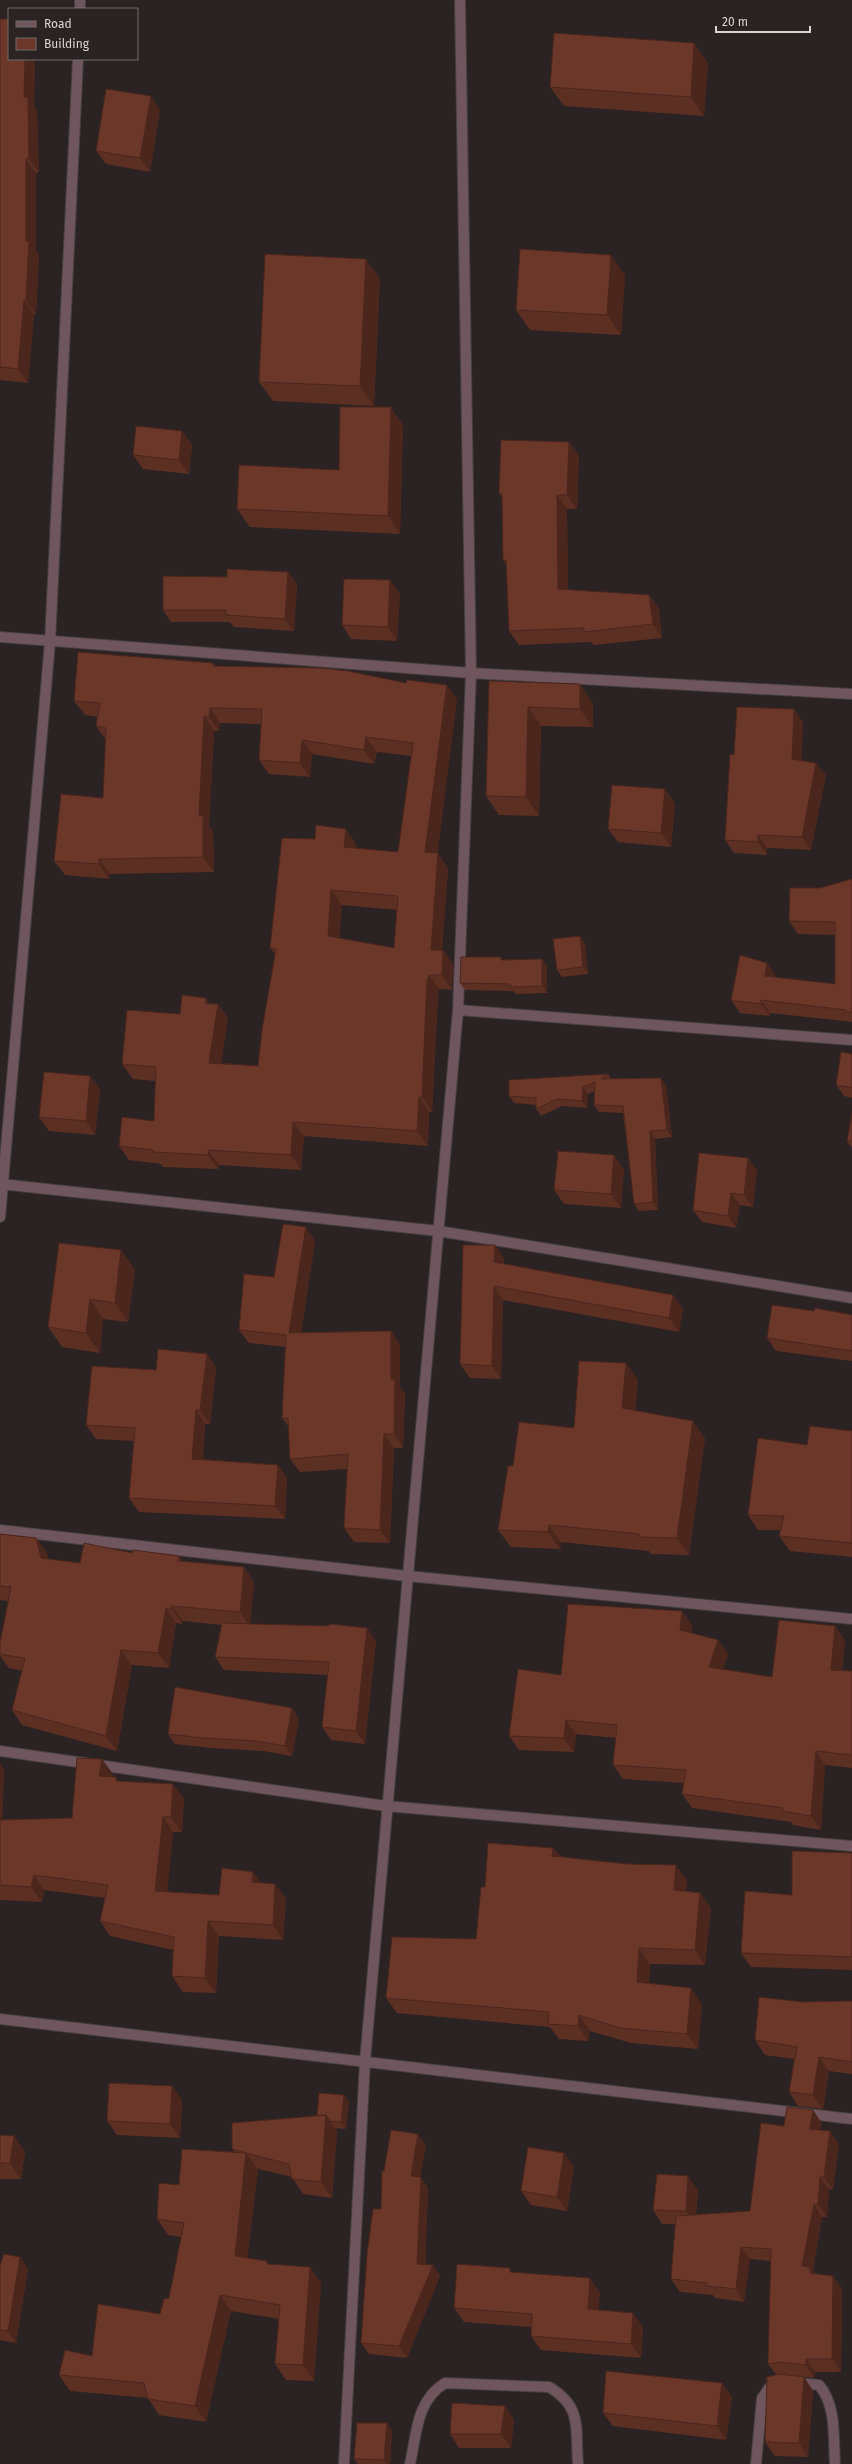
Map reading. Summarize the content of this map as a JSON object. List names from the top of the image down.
{
  "legend": ["Road", "Building"],
  "scale_bar": "20 m"
}
